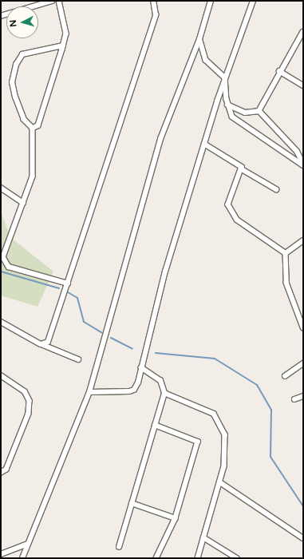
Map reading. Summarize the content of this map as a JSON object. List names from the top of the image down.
{
  "north": "left"
}
